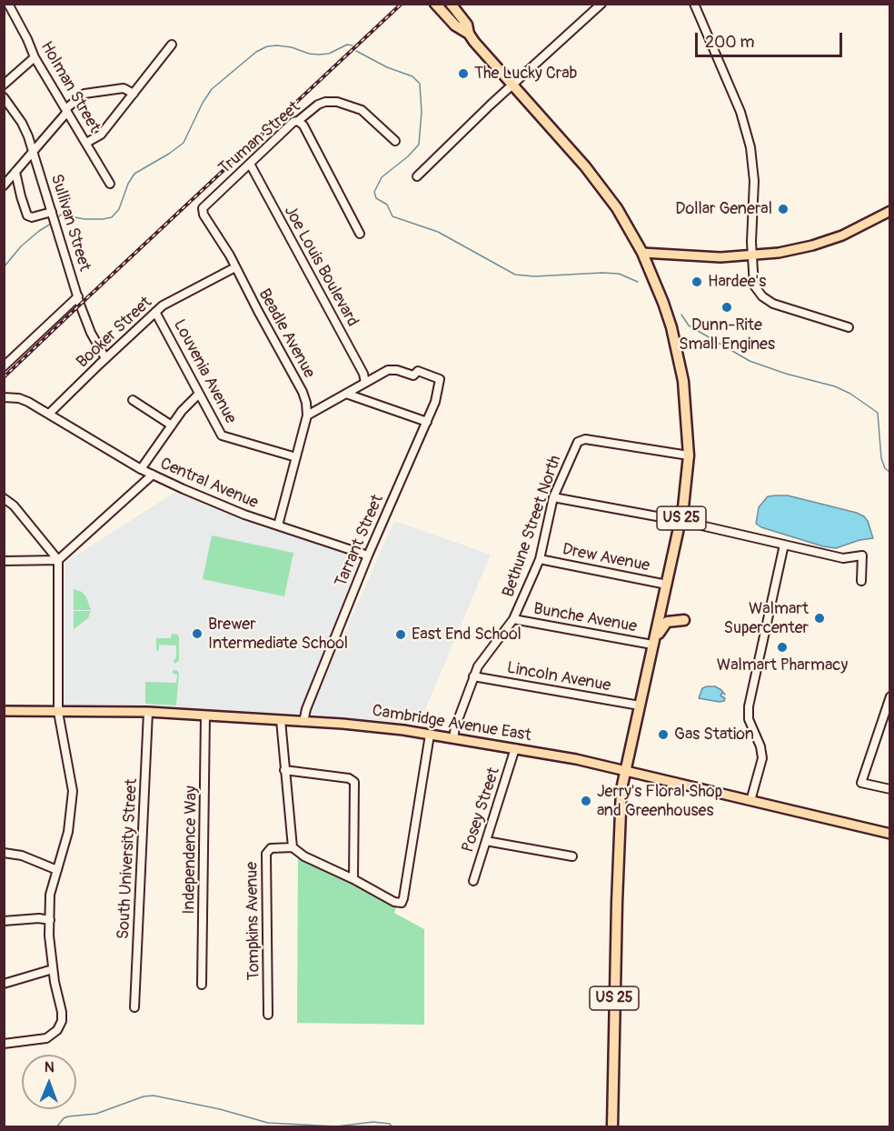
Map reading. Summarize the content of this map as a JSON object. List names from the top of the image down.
{
  "streets": {
    "highway": ["US 25"],
    "main road": ["Cambridge Avenue East"],
    "street": [
      "Holman Street",
      "Truman Street",
      "Sullivan Street",
      "Joe Louis Boulevard",
      "Booker Street",
      "Beadle Avenue",
      "Louvenia Avenue",
      "Central Avenue",
      "Bethune Street North",
      "Tarrant Street",
      "Drew Avenue",
      "Bunche Avenue",
      "Lincoln Avenue",
      "Posey Street",
      "Independence Way",
      "South University Street",
      "Tompkins Avenue"
    ]
  },
  "crossings": [
    ["Truman Street", "Joe Louis Boulevard"],
    ["Truman Street", "Booker Street"],
    ["Truman Street", "Beadle Avenue"],
    ["Sullivan Street", "Booker Street"],
    ["Joe Louis Boulevard", "Tarrant Street"],
    ["Booker Street", "Beadle Avenue"],
    ["Booker Street", "Louvenia Avenue"],
    ["Booker Street", "Central Avenue"],
    ["Central Avenue", "Tarrant Street"],
    ["US 25", "Bethune Street North"],
    ["US 25", "Drew Avenue"],
    ["US 25", "Bunche Avenue"],
    ["US 25", "Lincoln Avenue"],
    ["US 25", "Cambridge Avenue East"],
    ["Bethune Street North", "Drew Avenue"],
    ["Bethune Street North", "Bunche Avenue"],
    ["Bethune Street North", "Lincoln Avenue"],
    ["Bethune Street North", "Cambridge Avenue East"],
    ["Tarrant Street", "Cambridge Avenue East"],
    ["Cambridge Avenue East", "Posey Street"],
    ["Cambridge Avenue East", "Independence Way"],
    ["Cambridge Avenue East", "South University Street"]
  ],
  "places": [
    "The Lucky Crab",
    "Dollar General",
    "Hardee's",
    "Dunn-Rite Small Engines",
    "Walmart Supercenter",
    "Brewer Intermediate School",
    "East End School",
    "Walmart Pharmacy",
    "Gas Station",
    "Jerry's Floral Shop and Greenhouses"
  ],
  "scale_bar": "200 m",
  "north": "top"
}
